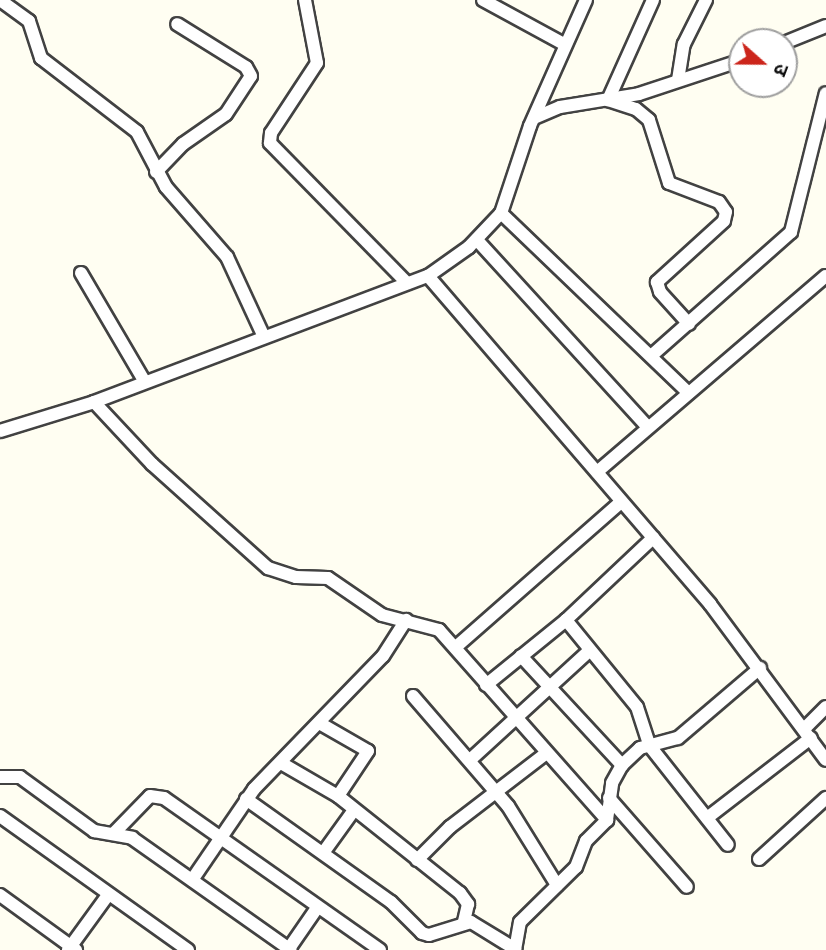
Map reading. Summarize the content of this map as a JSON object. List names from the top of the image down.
{
  "north": "right"
}
